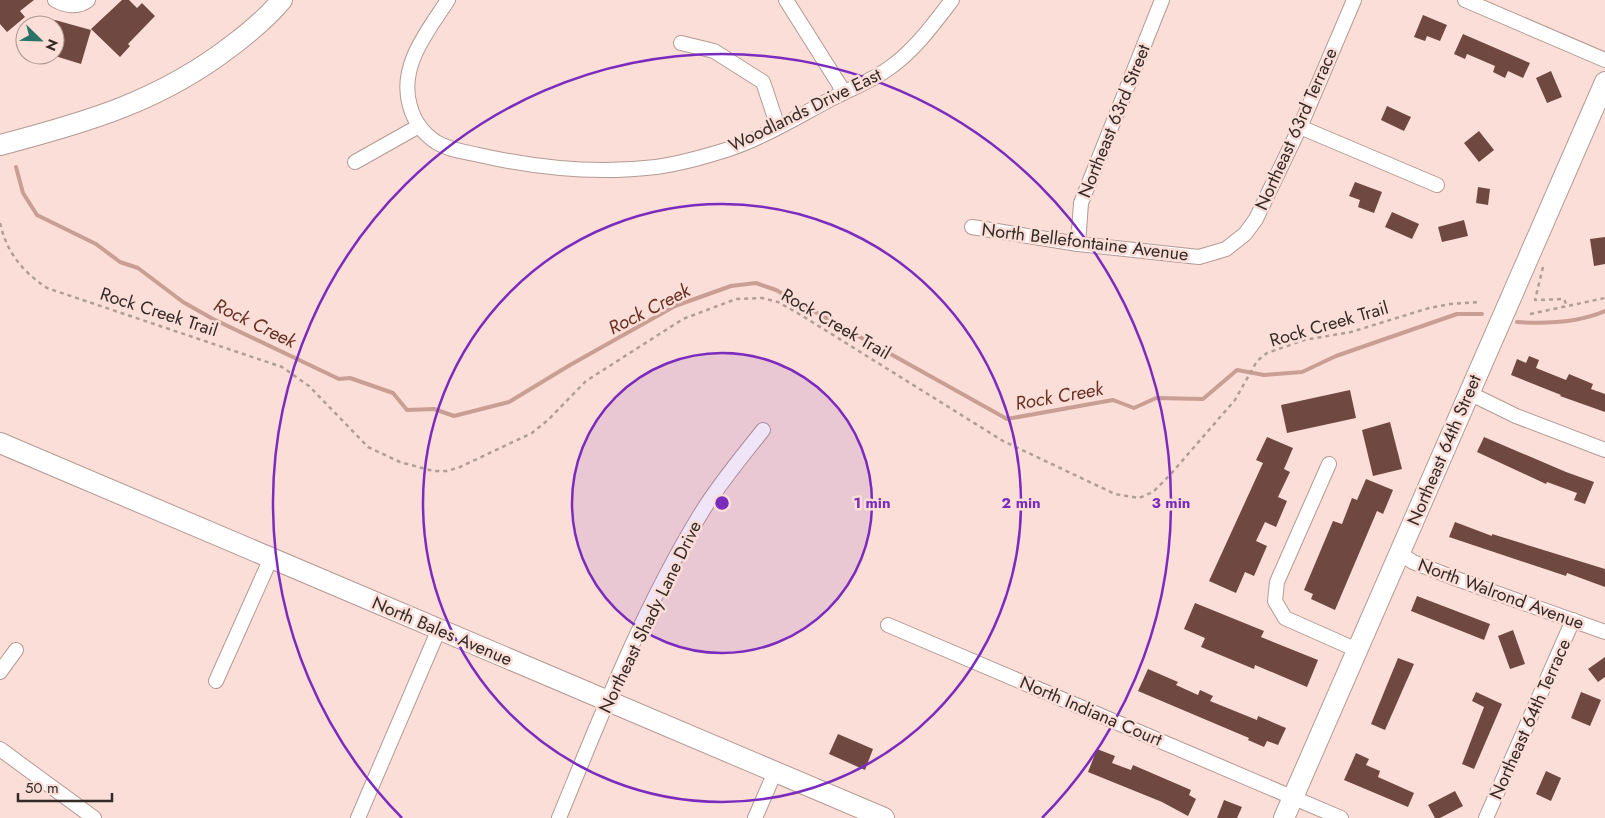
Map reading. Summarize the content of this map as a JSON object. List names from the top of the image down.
{
  "streets": {
    "street": [
      "Woodlands Drive East",
      "Northeast 63rd Street",
      "Northeast 63rd Terrace",
      "North Bellefontaine Avenue",
      "Northeast 64th Street",
      "North Walrond Avenue",
      "Northeast Shady Lane Drive",
      "North Bales Avenue",
      "North Indiana Court",
      "Northeast 64th Terrace"
    ],
    "path": ["Rock Creek Trail"]
  },
  "crossings": [
    ["Northeast 63rd Street", "North Bellefontaine Avenue"],
    ["Northeast 63rd Terrace", "North Bellefontaine Avenue"],
    ["Northeast 64th Street", "North Walrond Avenue"],
    ["Northeast 64th Street", "North Indiana Court"],
    ["North Walrond Avenue", "Northeast 64th Terrace"],
    ["Northeast Shady Lane Drive", "North Bales Avenue"]
  ],
  "water": ["Rock Creek"],
  "scale_bar": "50 m",
  "north": "bottom right",
  "rings": ["1 min", "2 min", "3 min"]
}
